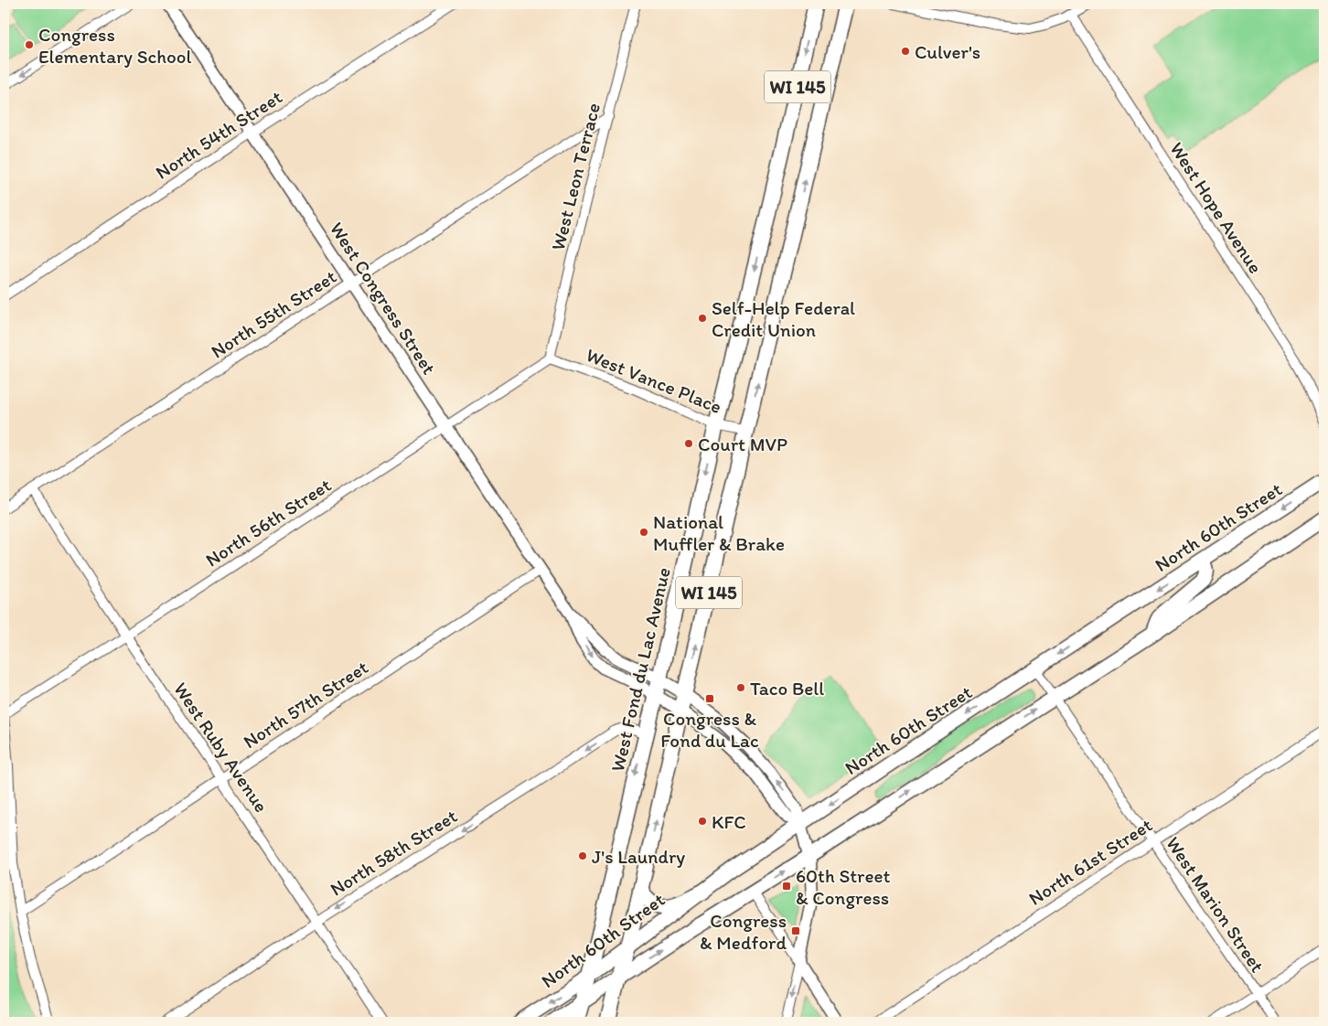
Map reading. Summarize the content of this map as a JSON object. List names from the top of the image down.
{
  "streets": {
    "main road": ["WI 145", "North 60th Street", "West Fond du Lac Avenue"],
    "street": [
      "North 54th Street",
      "West Leon Terrace",
      "West Hope Avenue",
      "West Congress Street",
      "North 55th Street",
      "West Vance Place",
      "North 56th Street",
      "North 57th Street",
      "West Ruby Avenue",
      "North 58th Street",
      "North 61st Street",
      "West Marion Street"
    ]
  },
  "crossings": [
    ["WI 145", "West Congress Street"],
    ["WI 145", "West Vance Place"],
    ["WI 145", "North 60th Street"],
    ["North 54th Street", "West Congress Street"],
    ["West Leon Terrace", "North 55th Street"],
    ["West Leon Terrace", "West Vance Place"],
    ["West Leon Terrace", "North 56th Street"],
    ["West Congress Street", "North 55th Street"],
    ["West Congress Street", "North 56th Street"],
    ["West Congress Street", "North 60th Street"],
    ["West Congress Street", "West Fond du Lac Avenue"],
    ["West Congress Street", "North 57th Street"],
    ["North 55th Street", "West Ruby Avenue"],
    ["West Vance Place", "North 56th Street"],
    ["West Vance Place", "West Fond du Lac Avenue"],
    ["North 56th Street", "West Ruby Avenue"],
    ["North 60th Street", "West Fond du Lac Avenue"],
    ["North 60th Street", "West Marion Street"],
    ["West Fond du Lac Avenue", "North 58th Street"],
    ["North 57th Street", "West Ruby Avenue"],
    ["West Ruby Avenue", "North 58th Street"],
    ["North 61st Street", "West Marion Street"]
  ],
  "one_way": ["North 58th Street"],
  "places": {
    "other": [
      "Congress Elementary School",
      "Culver's",
      "Self-Help Federal Credit Union",
      "Court MVP",
      "National Muffler & Brake",
      "Taco Bell",
      "KFC",
      "J's Laundry"
    ],
    "transit": ["Congress & Fond du Lac", "60th Street & Congress", "Congress & Medford"]
  }
}
